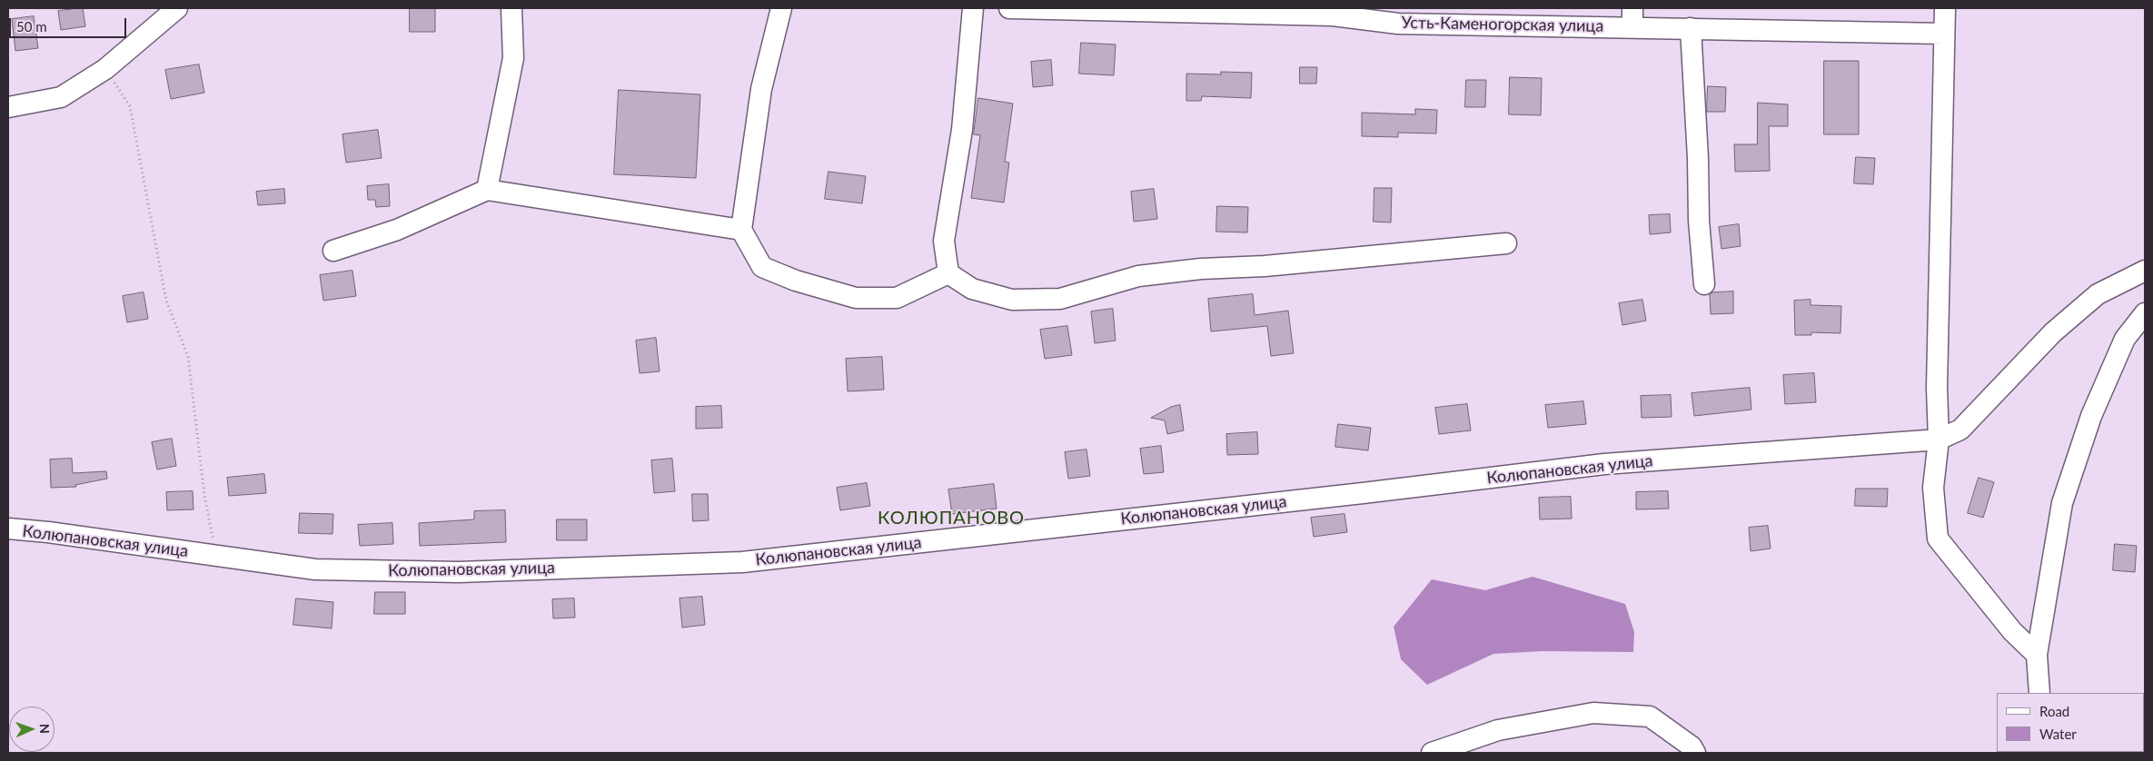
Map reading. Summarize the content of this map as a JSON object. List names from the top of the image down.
{
  "streets": {
    "street": ["Усть-Каменогорская улица", "Колюпановская улица"]
  },
  "districts": ["КОЛЮПАНОВО"],
  "legend": ["Road", "Water"],
  "scale_bar": "50 m",
  "north": "right"
}
